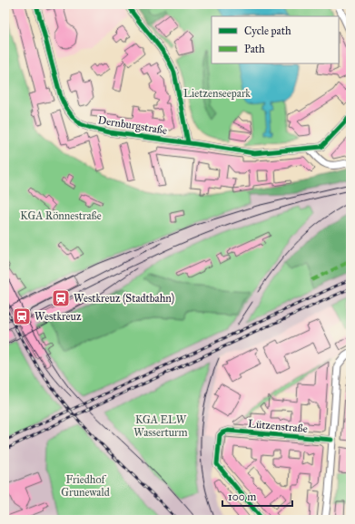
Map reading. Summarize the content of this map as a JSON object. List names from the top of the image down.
{
  "streets": {
    "street": ["Dernburgstraße", "Lützenstraße"]
  },
  "parks": [
    "Lietzenseepark",
    "KGA Rönnestraße",
    "KGA ELW Wasserturm",
    "Friedhof Grunewald"
  ],
  "places": {
    "station": ["Westkreuz (Stadtbahn)", "Westkreuz"]
  },
  "legend": ["Cycle path", "Path"],
  "scale_bar": "100 m"
}
